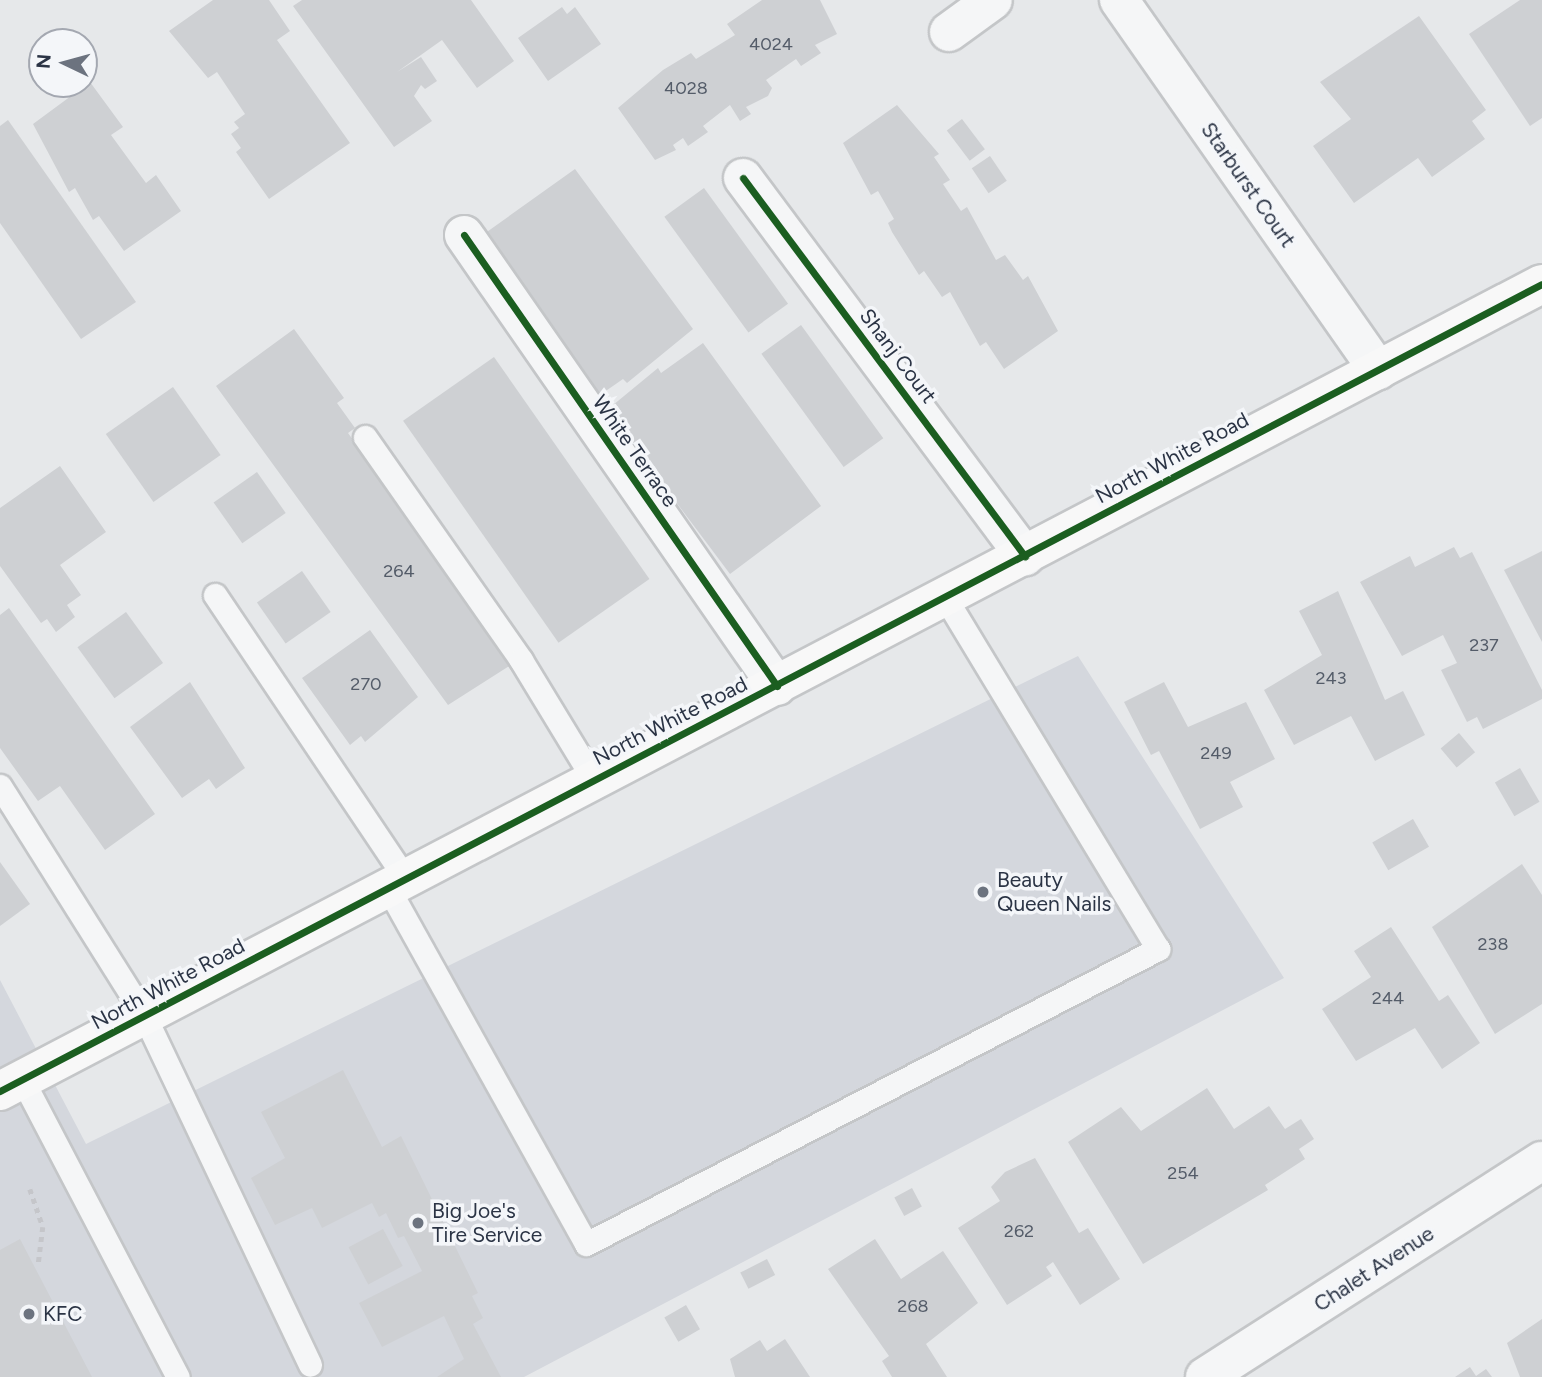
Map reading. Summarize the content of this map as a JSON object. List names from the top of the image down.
{
  "streets": {
    "main road": ["North White Road"],
    "street": [
      "Starburst Court",
      "Shanj Court",
      "White Terrace",
      "Chalet Avenue"
    ]
  },
  "crossings": [
    ["Starburst Court", "North White Road"],
    ["Shanj Court", "North White Road"],
    ["White Terrace", "North White Road"]
  ],
  "places": ["Beauty Queen Nails", "Big Joe's Tire Service", "KFC"],
  "house_numbers": [
    "4024",
    "4028",
    "264",
    "237",
    "243",
    "270",
    "249",
    "238",
    "244",
    "254",
    "262",
    "268"
  ],
  "north": "left"
}
